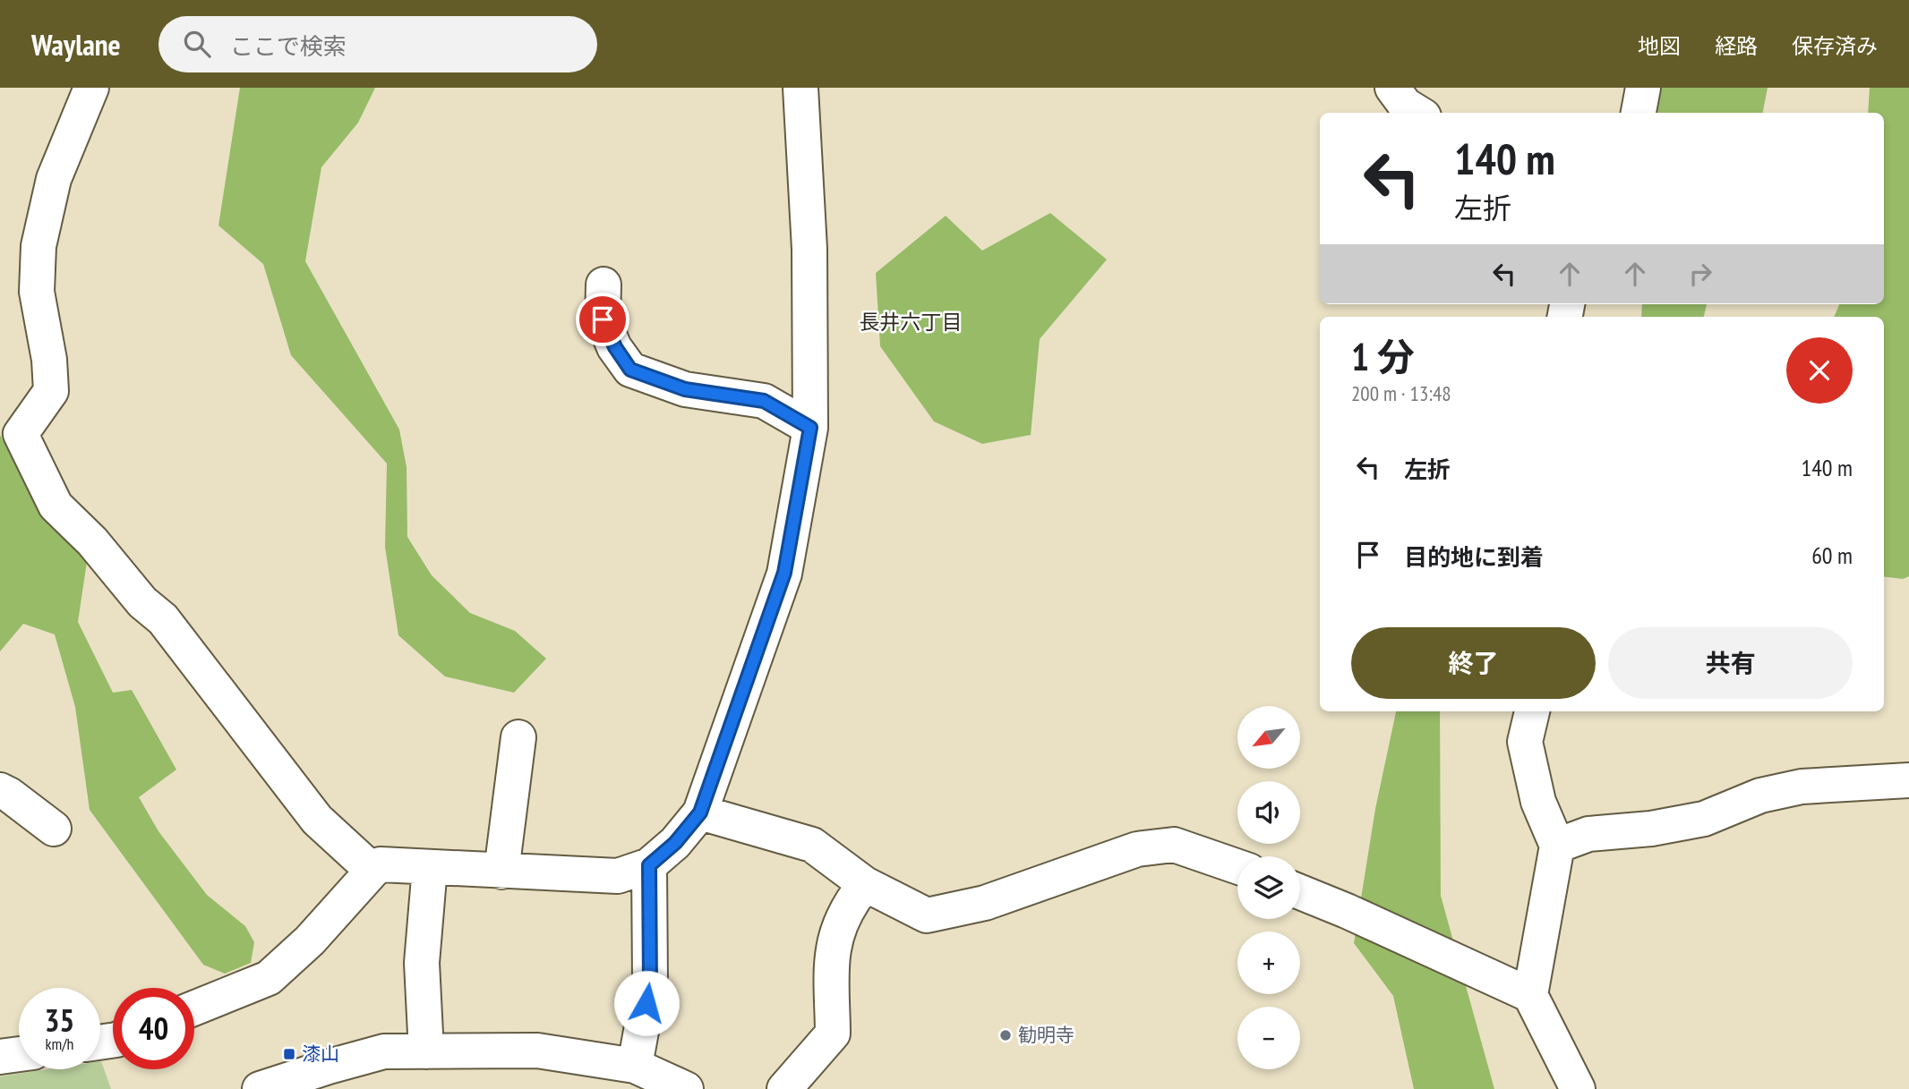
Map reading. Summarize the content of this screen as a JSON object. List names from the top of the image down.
{
  "districts": ["長井六丁目"],
  "places": {
    "other": ["勧明寺"],
    "transit": ["漆山"]
  },
  "north": "bottom left",
  "page": {
    "header": "Waylane",
    "search": "ここで検索",
    "nav": ["地図", "経路", "保存済み"],
    "turn": ["140 m", "左折"],
    "heading": ["1 分", "200 m · 13:48"],
    "list": [
      {
        "name": "左折",
        "value": "140 m"
      },
      {
        "name": "目的地に到着",
        "value": "60 m"
      }
    ],
    "buttons": ["終了", "共有"],
    "map_buttons": ["+", "−"],
    "speed": "35 km/h",
    "limit": "40"
  }
}
